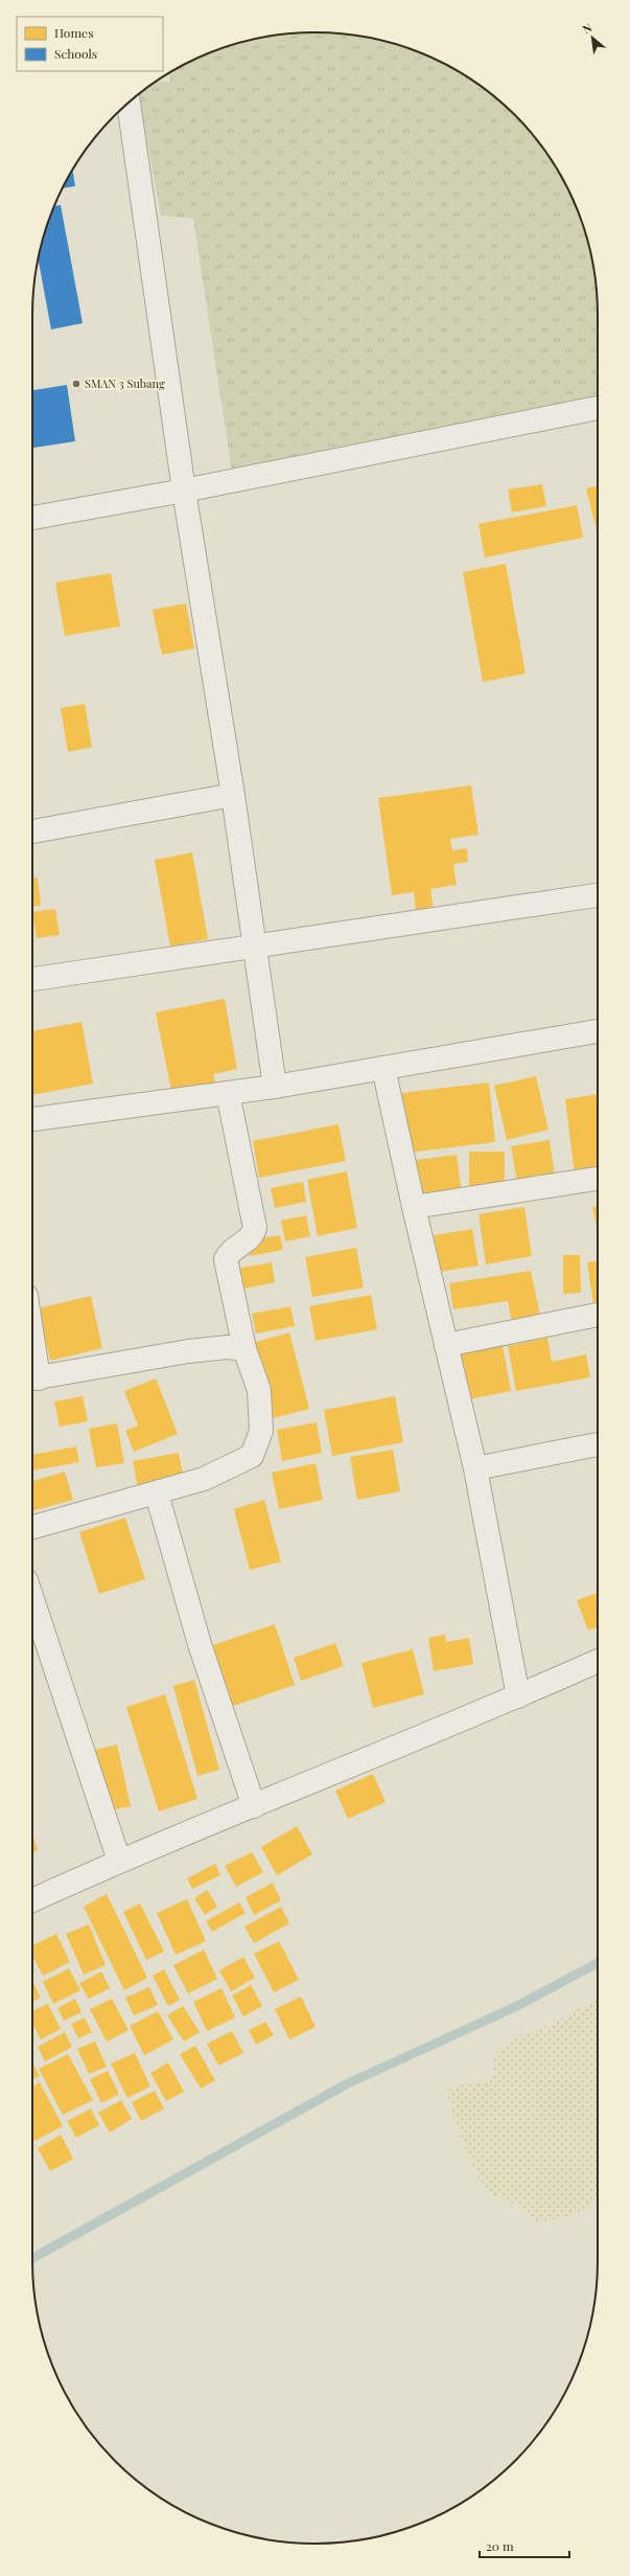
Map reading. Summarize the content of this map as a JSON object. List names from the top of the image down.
{
  "places": ["SMAN 3 Subang"],
  "legend": ["Homes", "Schools"],
  "scale_bar": "20 m",
  "north": "top left"
}
